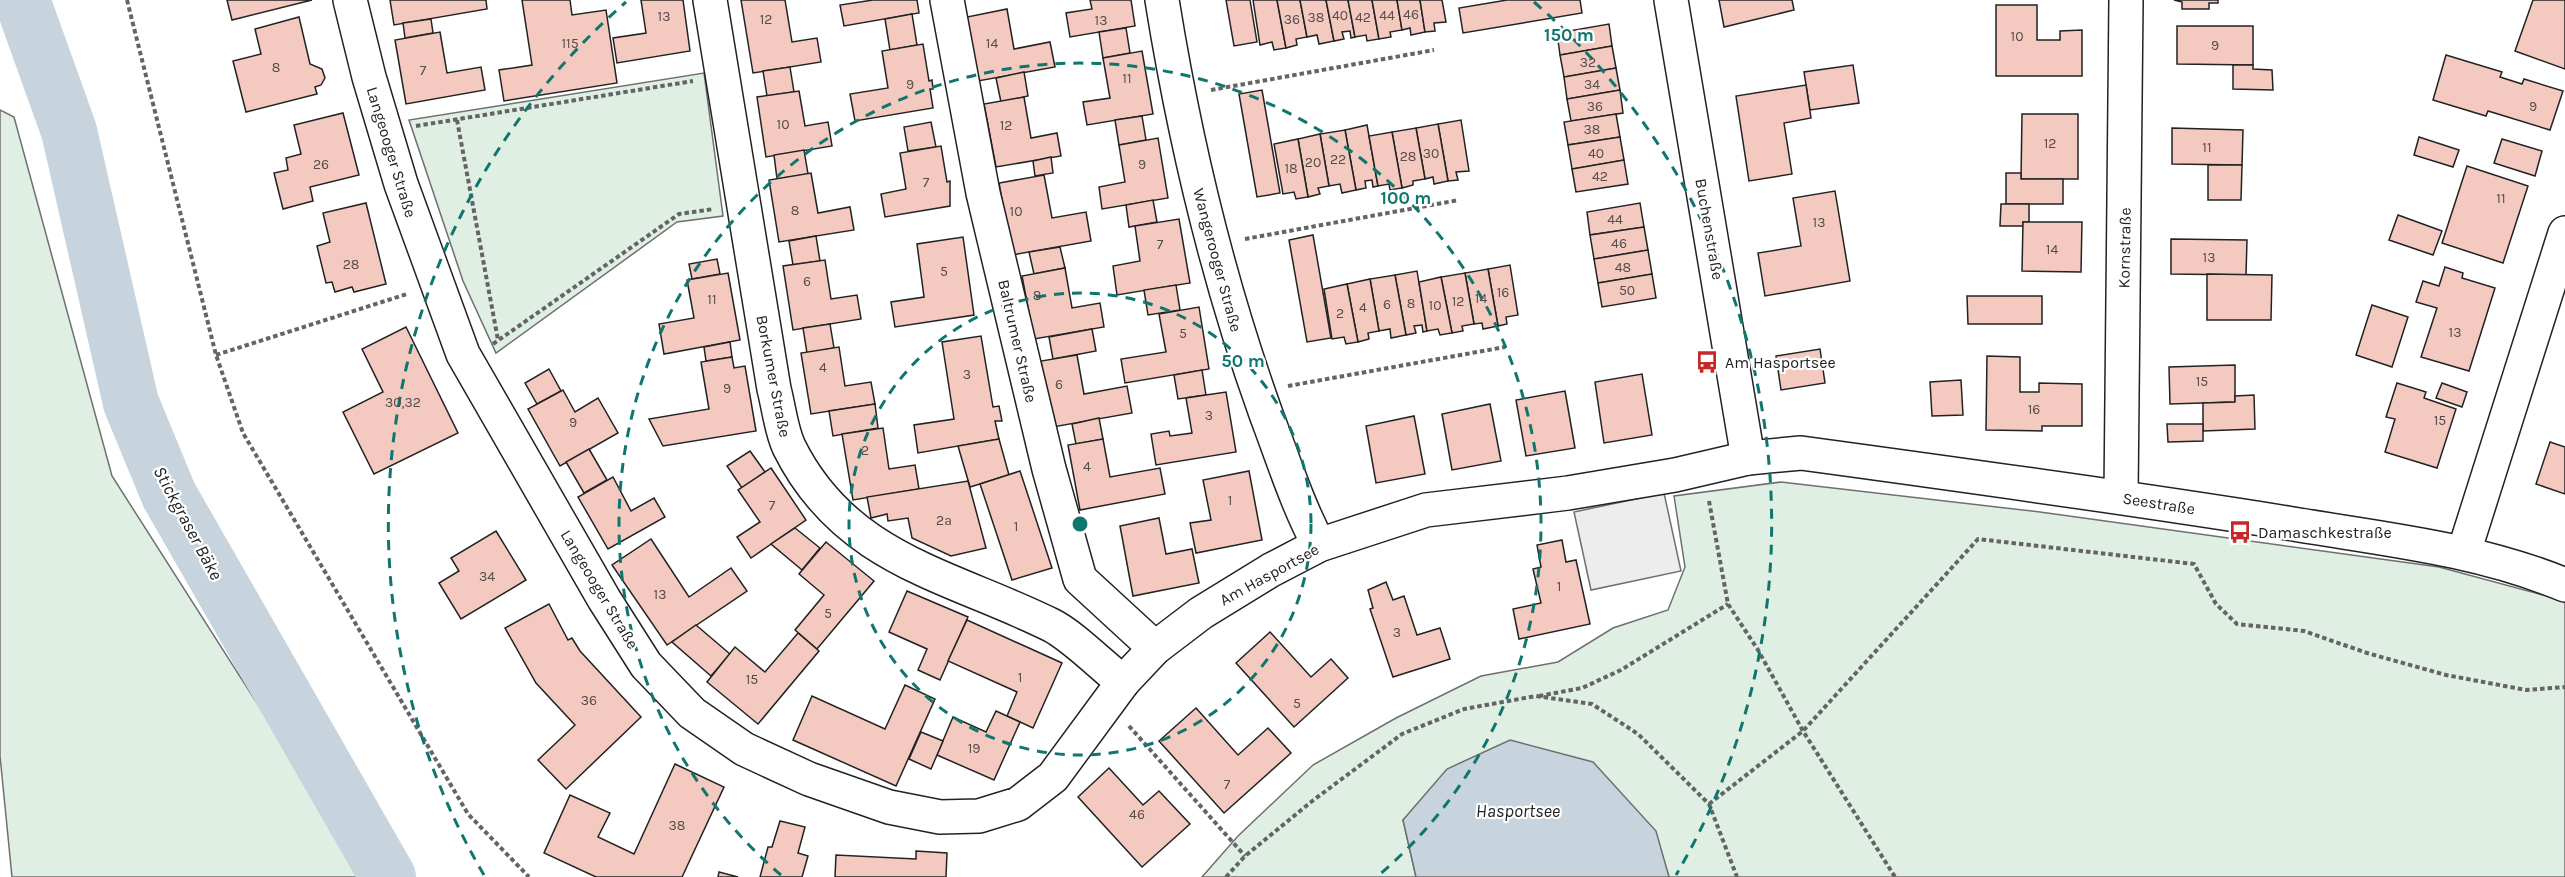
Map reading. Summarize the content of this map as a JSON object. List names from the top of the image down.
{
  "streets": {
    "street": [
      "Langeooger Straße",
      "Buchenstraße",
      "Kornstraße",
      "Wangerooger Straße",
      "Baltrumer Straße",
      "Borkumer Straße",
      "Seestraße",
      "Am Hasportsee"
    ]
  },
  "crossings": [
    ["Langeooger Straße", "Borkumer Straße"],
    ["Langeooger Straße", "Am Hasportsee"],
    ["Buchenstraße", "Seestraße"],
    ["Buchenstraße", "Am Hasportsee"],
    ["Kornstraße", "Seestraße"],
    ["Wangerooger Straße", "Am Hasportsee"],
    ["Baltrumer Straße", "Am Hasportsee"],
    ["Borkumer Straße", "Am Hasportsee"],
    ["Seestraße", "Am Hasportsee"]
  ],
  "water": ["Stickgraser Bäke", "Hasportsee"],
  "places": {
    "bus stop": ["Am Hasportsee", "Damaschkestraße"]
  },
  "house_numbers": [
    "46",
    "40",
    "44",
    "13",
    "38",
    "42",
    "12",
    "36",
    "13",
    "10",
    "115",
    "14",
    "9",
    "32",
    "8",
    "7",
    "11",
    "9",
    "34",
    "36",
    "9",
    "10",
    "12",
    "38",
    "12",
    "11",
    "30",
    "40",
    "28",
    "22",
    "20",
    "26",
    "9",
    "18",
    "42",
    "7",
    "11",
    "8",
    "10",
    "44",
    "13",
    "46",
    "7",
    "14",
    "13",
    "28",
    "48",
    "5",
    "6",
    "50",
    "16",
    "8",
    "14",
    "11",
    "12",
    "8",
    "6",
    "10",
    "4",
    "2",
    "13",
    "5",
    "4",
    "3",
    "15",
    "6",
    "9",
    "30,32",
    "16",
    "3",
    "15",
    "9",
    "2",
    "4",
    "1",
    "7",
    "2a",
    "1",
    "34",
    "1",
    "13",
    "5",
    "3",
    "1",
    "15",
    "36",
    "5",
    "19",
    "7",
    "46",
    "38"
  ],
  "rings": ["150 m", "100 m", "50 m"]
}
